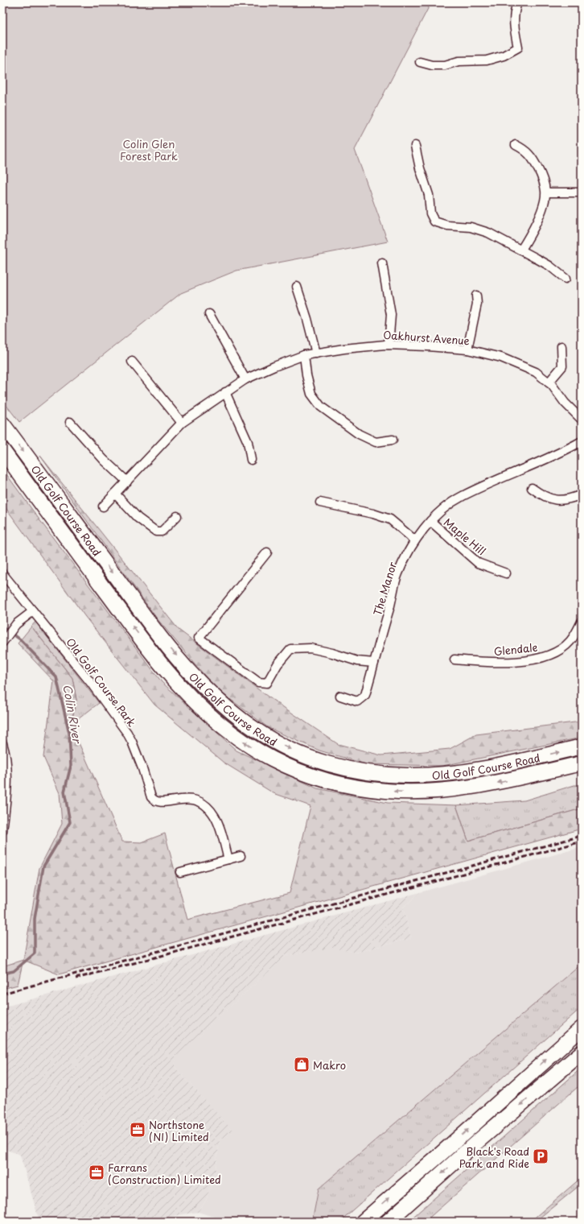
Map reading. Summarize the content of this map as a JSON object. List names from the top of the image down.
{
  "streets": {
    "highway": ["Old Golf Course Road"],
    "street": [
      "Oakhurst Avenue",
      "Maple Hill",
      "The Manor",
      "Glendale",
      "Old Golf Course Park"
    ]
  },
  "crossings": [
    ["Maple Hill", "The Manor"]
  ],
  "water": ["Colin River"],
  "parks": ["Colin Glen Forest Park"],
  "places": {
    "shop": ["Makro"],
    "office": ["Northstone (NI) Limited", "Farrans (Construction) Limited"],
    "parking": ["Black's Road Park and Ride"]
  }
}
